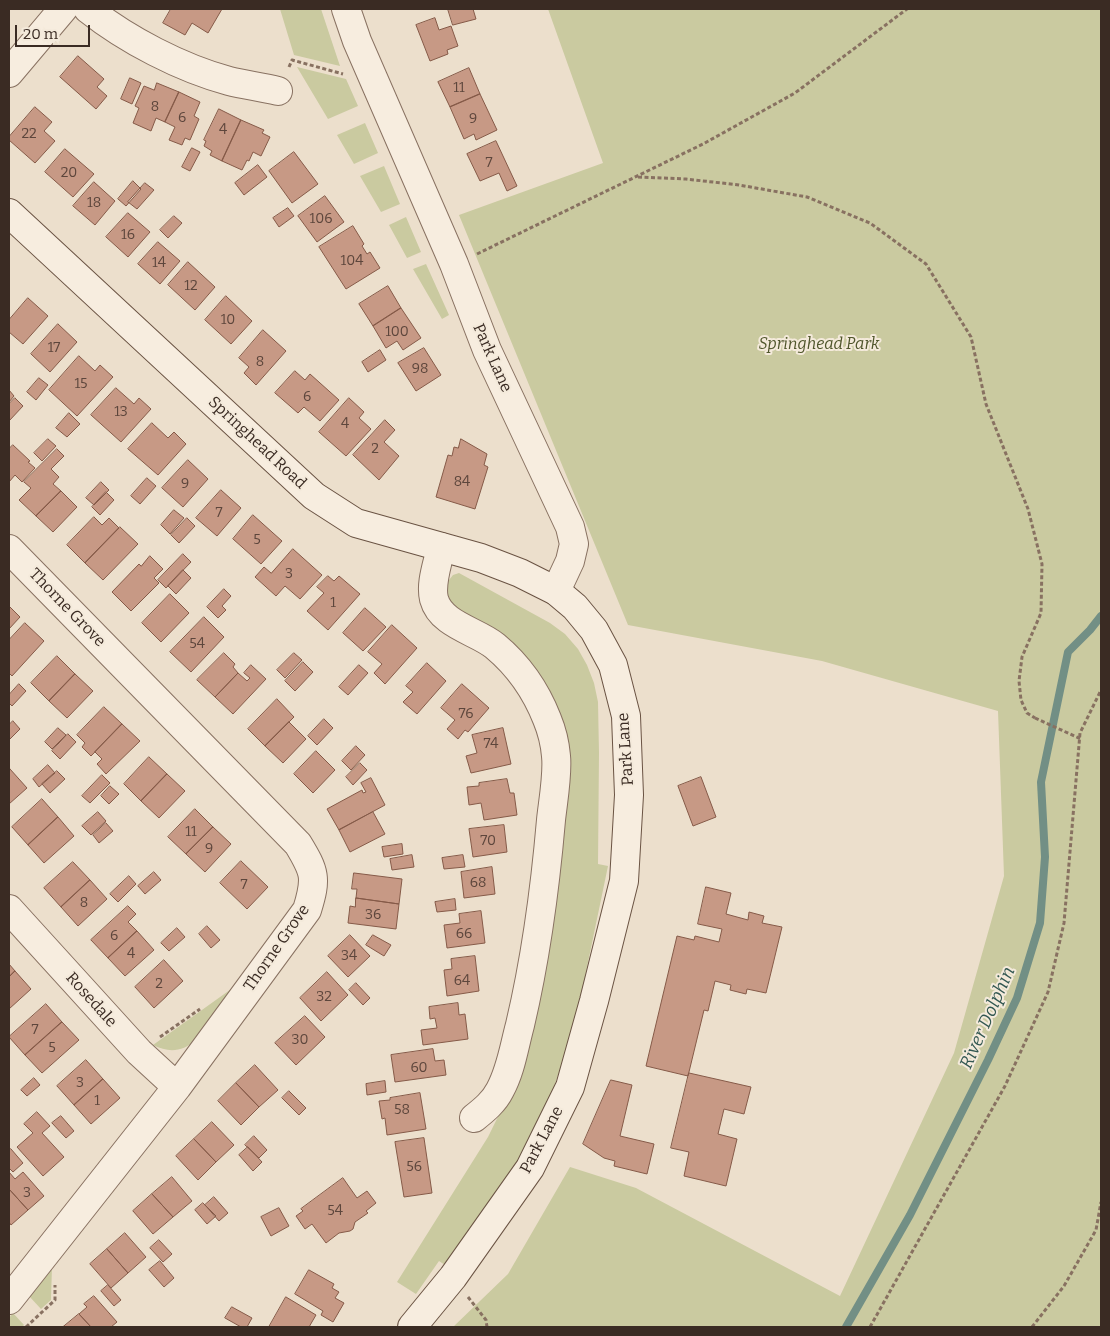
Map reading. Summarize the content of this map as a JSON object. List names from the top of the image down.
{
  "streets": {
    "street": [
      "Park Lane",
      "Springhead Road",
      "Thorne Grove",
      "Rosedale"
    ]
  },
  "crossings": [
    ["Park Lane", "Springhead Road"],
    ["Thorne Grove", "Rosedale"]
  ],
  "water": ["River Dolphin"],
  "parks": ["Springhead Park"],
  "house_numbers": [
    "11",
    "8",
    "6",
    "9",
    "4",
    "22",
    "7",
    "20",
    "18",
    "106",
    "16",
    "104",
    "14",
    "12",
    "10",
    "100",
    "17",
    "8",
    "98",
    "15",
    "6",
    "13",
    "4",
    "2",
    "84",
    "9",
    "7",
    "5",
    "3",
    "1",
    "54",
    "76",
    "74",
    "11",
    "70",
    "9",
    "68",
    "7",
    "8",
    "36",
    "66",
    "6",
    "4",
    "34",
    "64",
    "2",
    "32",
    "7",
    "30",
    "5",
    "60",
    "3",
    "1",
    "58",
    "56",
    "3",
    "54"
  ],
  "scale_bar": "20 m"
}
